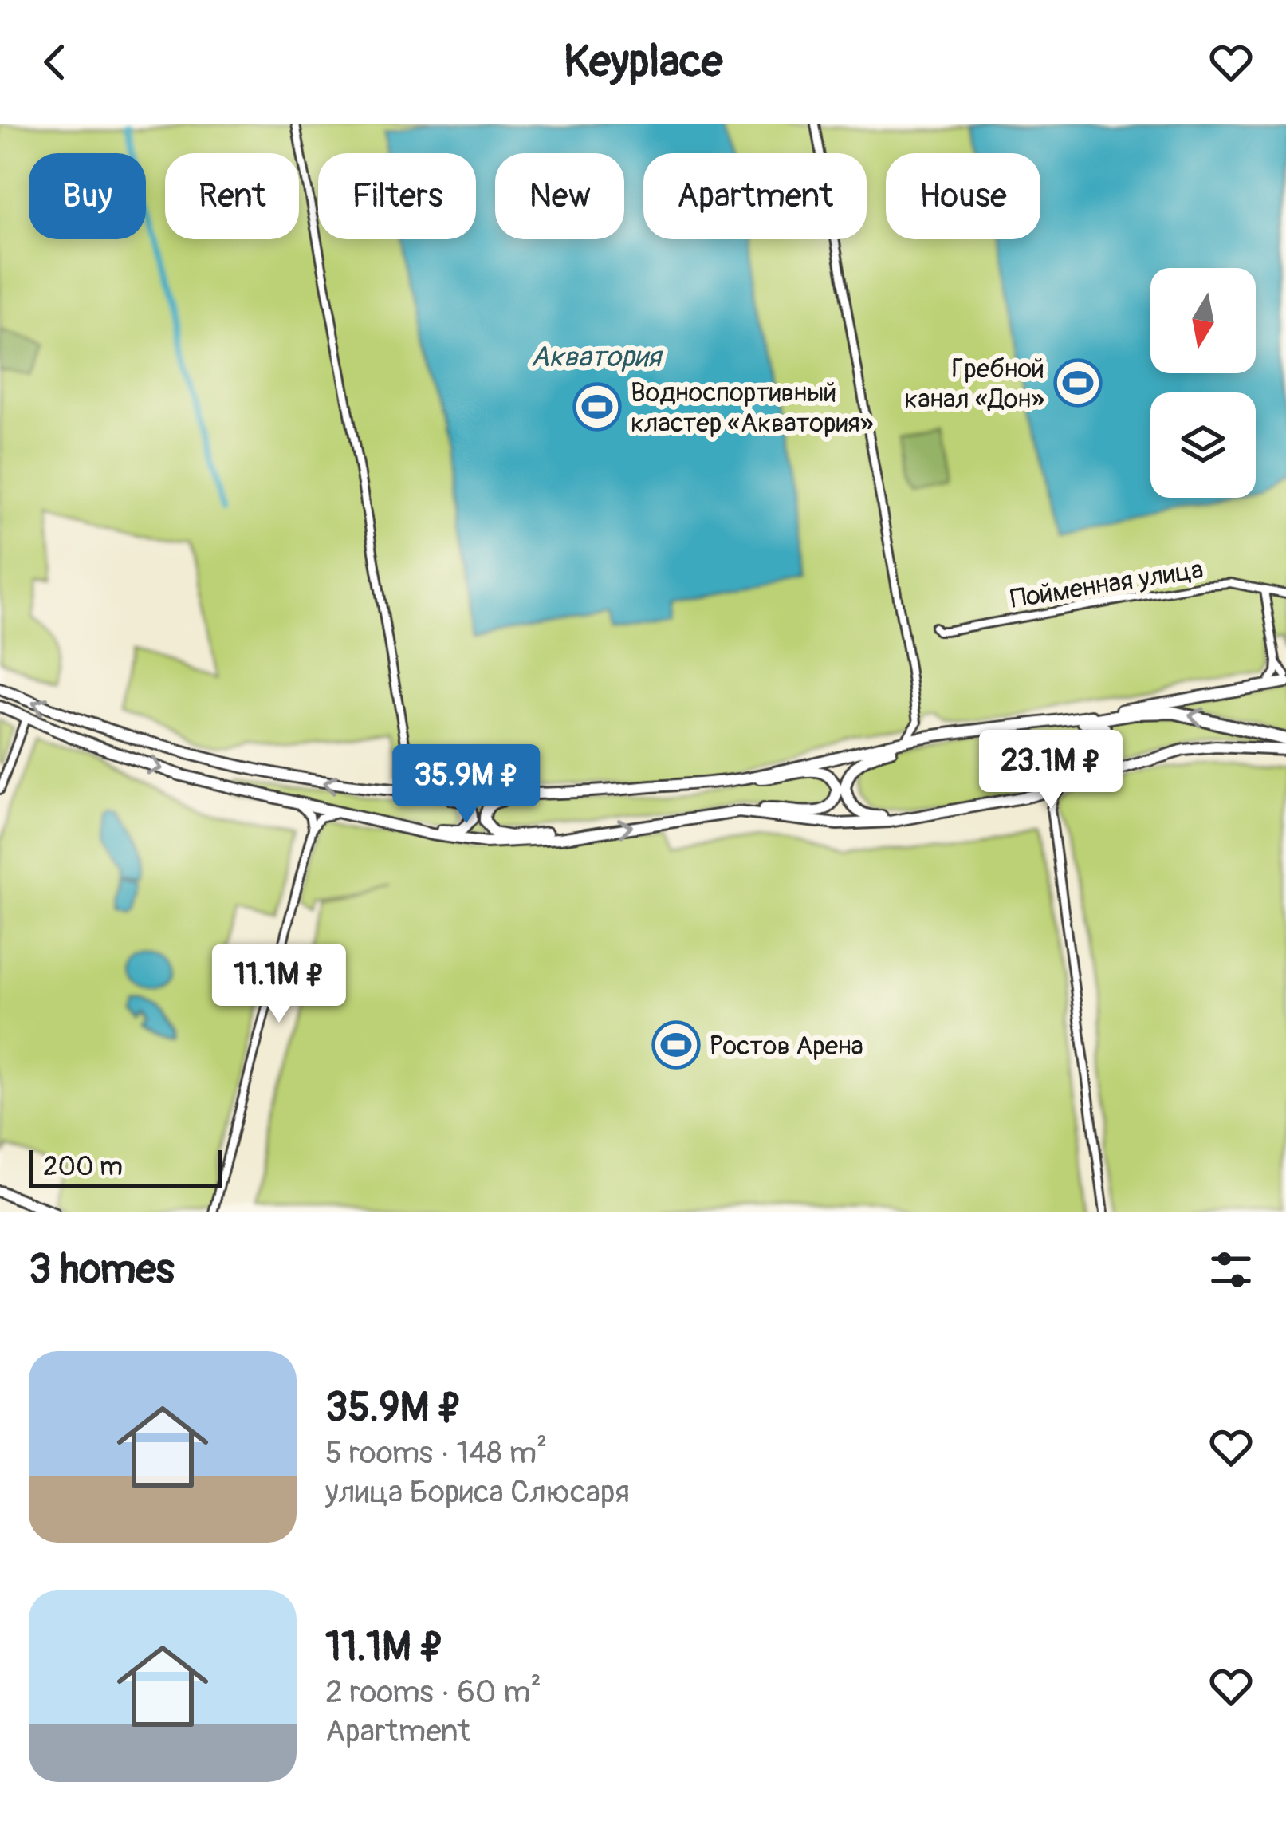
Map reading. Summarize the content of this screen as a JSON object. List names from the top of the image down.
{
  "streets": {
    "street": ["Пойменная улица"]
  },
  "water": ["Акватория"],
  "places": {
    "sports": ["Гребной канал «Дон»", "Водноспортивный кластер «Акватория»", "Ростов Арена"]
  },
  "scale_bar": "200 m",
  "north": "bottom",
  "page": {
    "header": "Keyplace",
    "chip": [
      "Buy",
      "Rent",
      "Filters",
      "New",
      "Apartment",
      "House"
    ],
    "price": ["23.1M ₽", "35.9M ₽", "11.1M ₽"],
    "scale": "200 m",
    "heading": "3 homes",
    "list": [
      {
        "name": "35.9M ₽",
        "note": "5 rooms · 148 m² · улица Бориса Слюсаря"
      },
      {
        "name": "11.1M ₽",
        "note": "2 rooms · 60 m² · Apartment"
      }
    ]
  }
}
